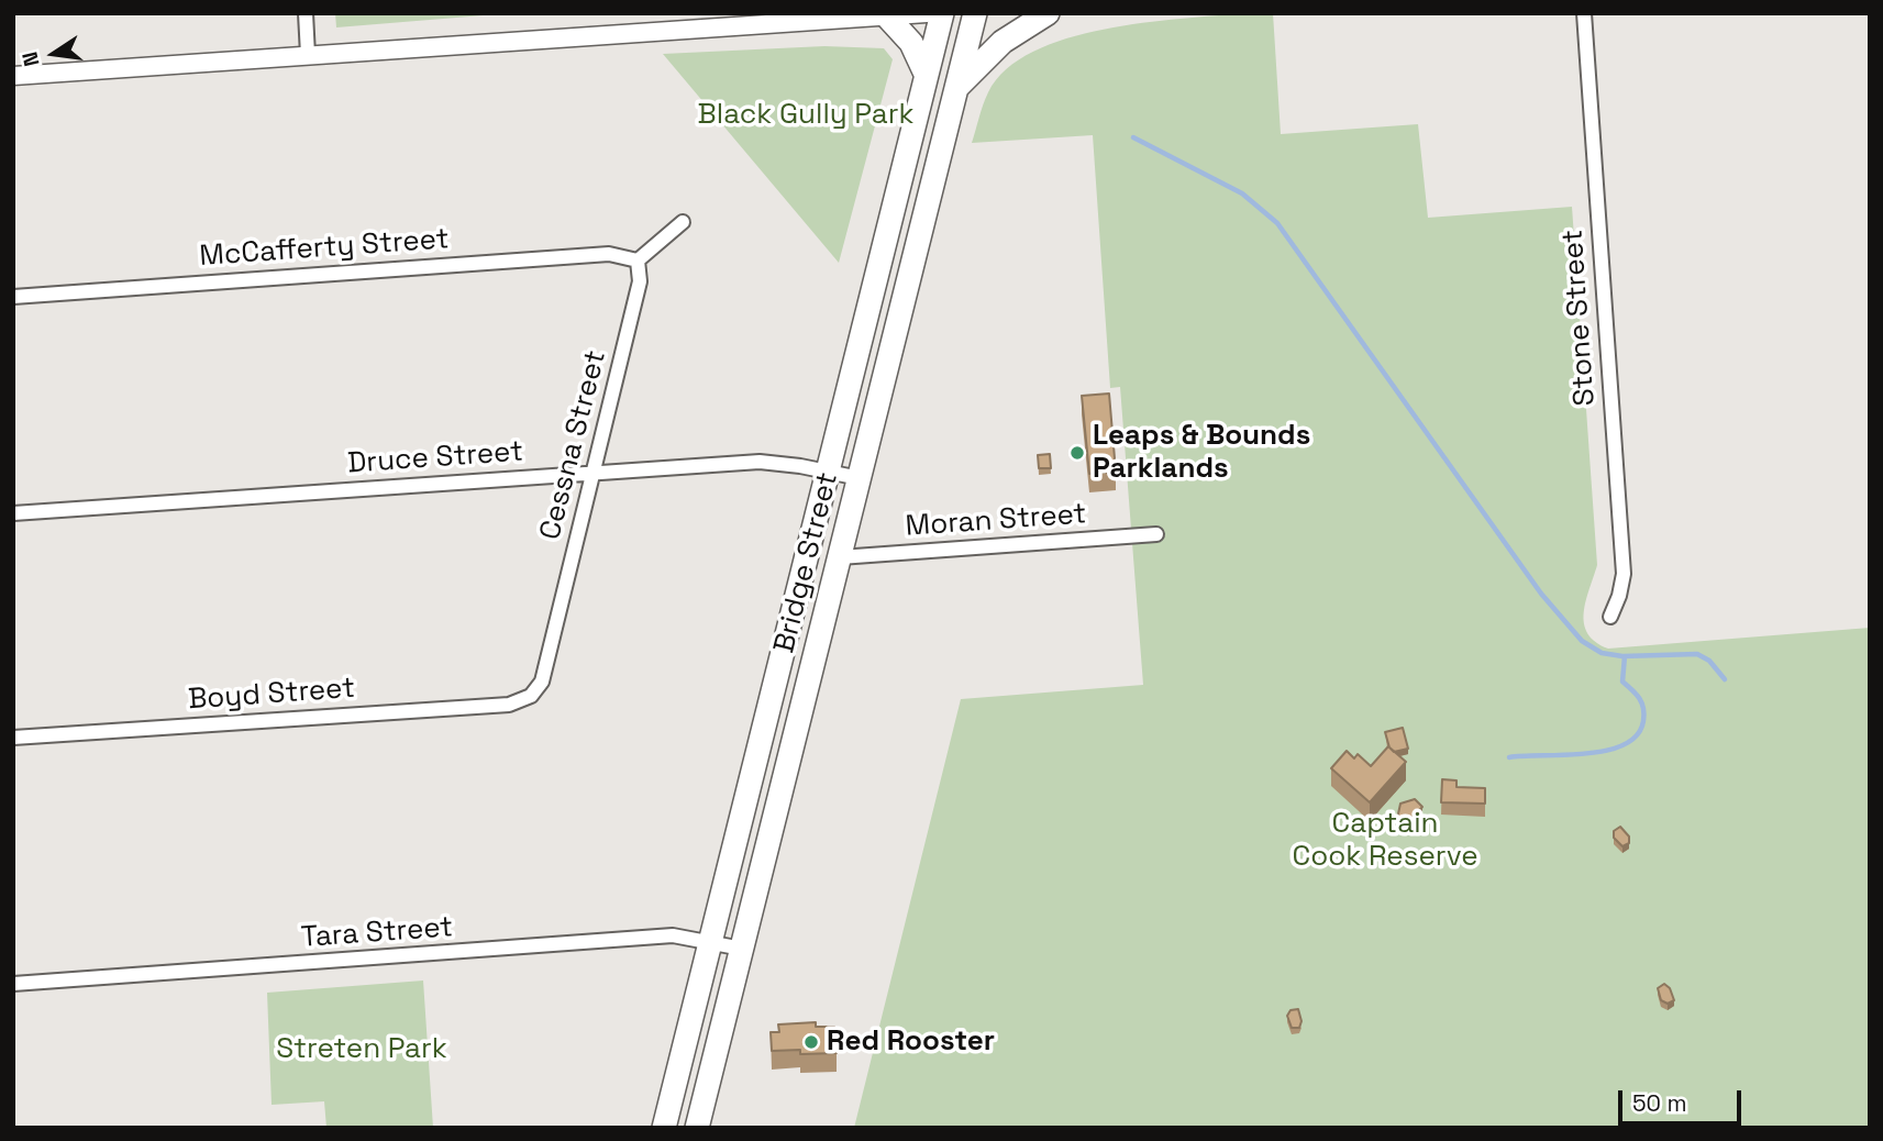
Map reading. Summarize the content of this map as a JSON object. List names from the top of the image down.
{
  "streets": {
    "highway": ["Bridge Street"],
    "street": [
      "McCafferty Street",
      "Stone Street",
      "Cessna Street",
      "Druce Street",
      "Moran Street",
      "Boyd Street",
      "Tara Street"
    ]
  },
  "crossings": [
    ["McCafferty Street", "Cessna Street"],
    ["Cessna Street", "Druce Street"],
    ["Cessna Street", "Boyd Street"],
    ["Druce Street", "Bridge Street"],
    ["Moran Street", "Bridge Street"],
    ["Bridge Street", "Tara Street"]
  ],
  "parks": ["Black Gully Park", "Captain Cook Reserve", "Streten Park"],
  "places": ["Leaps & Bounds Parklands", "Red Rooster"],
  "scale_bar": "50 m",
  "north": "left"
}
